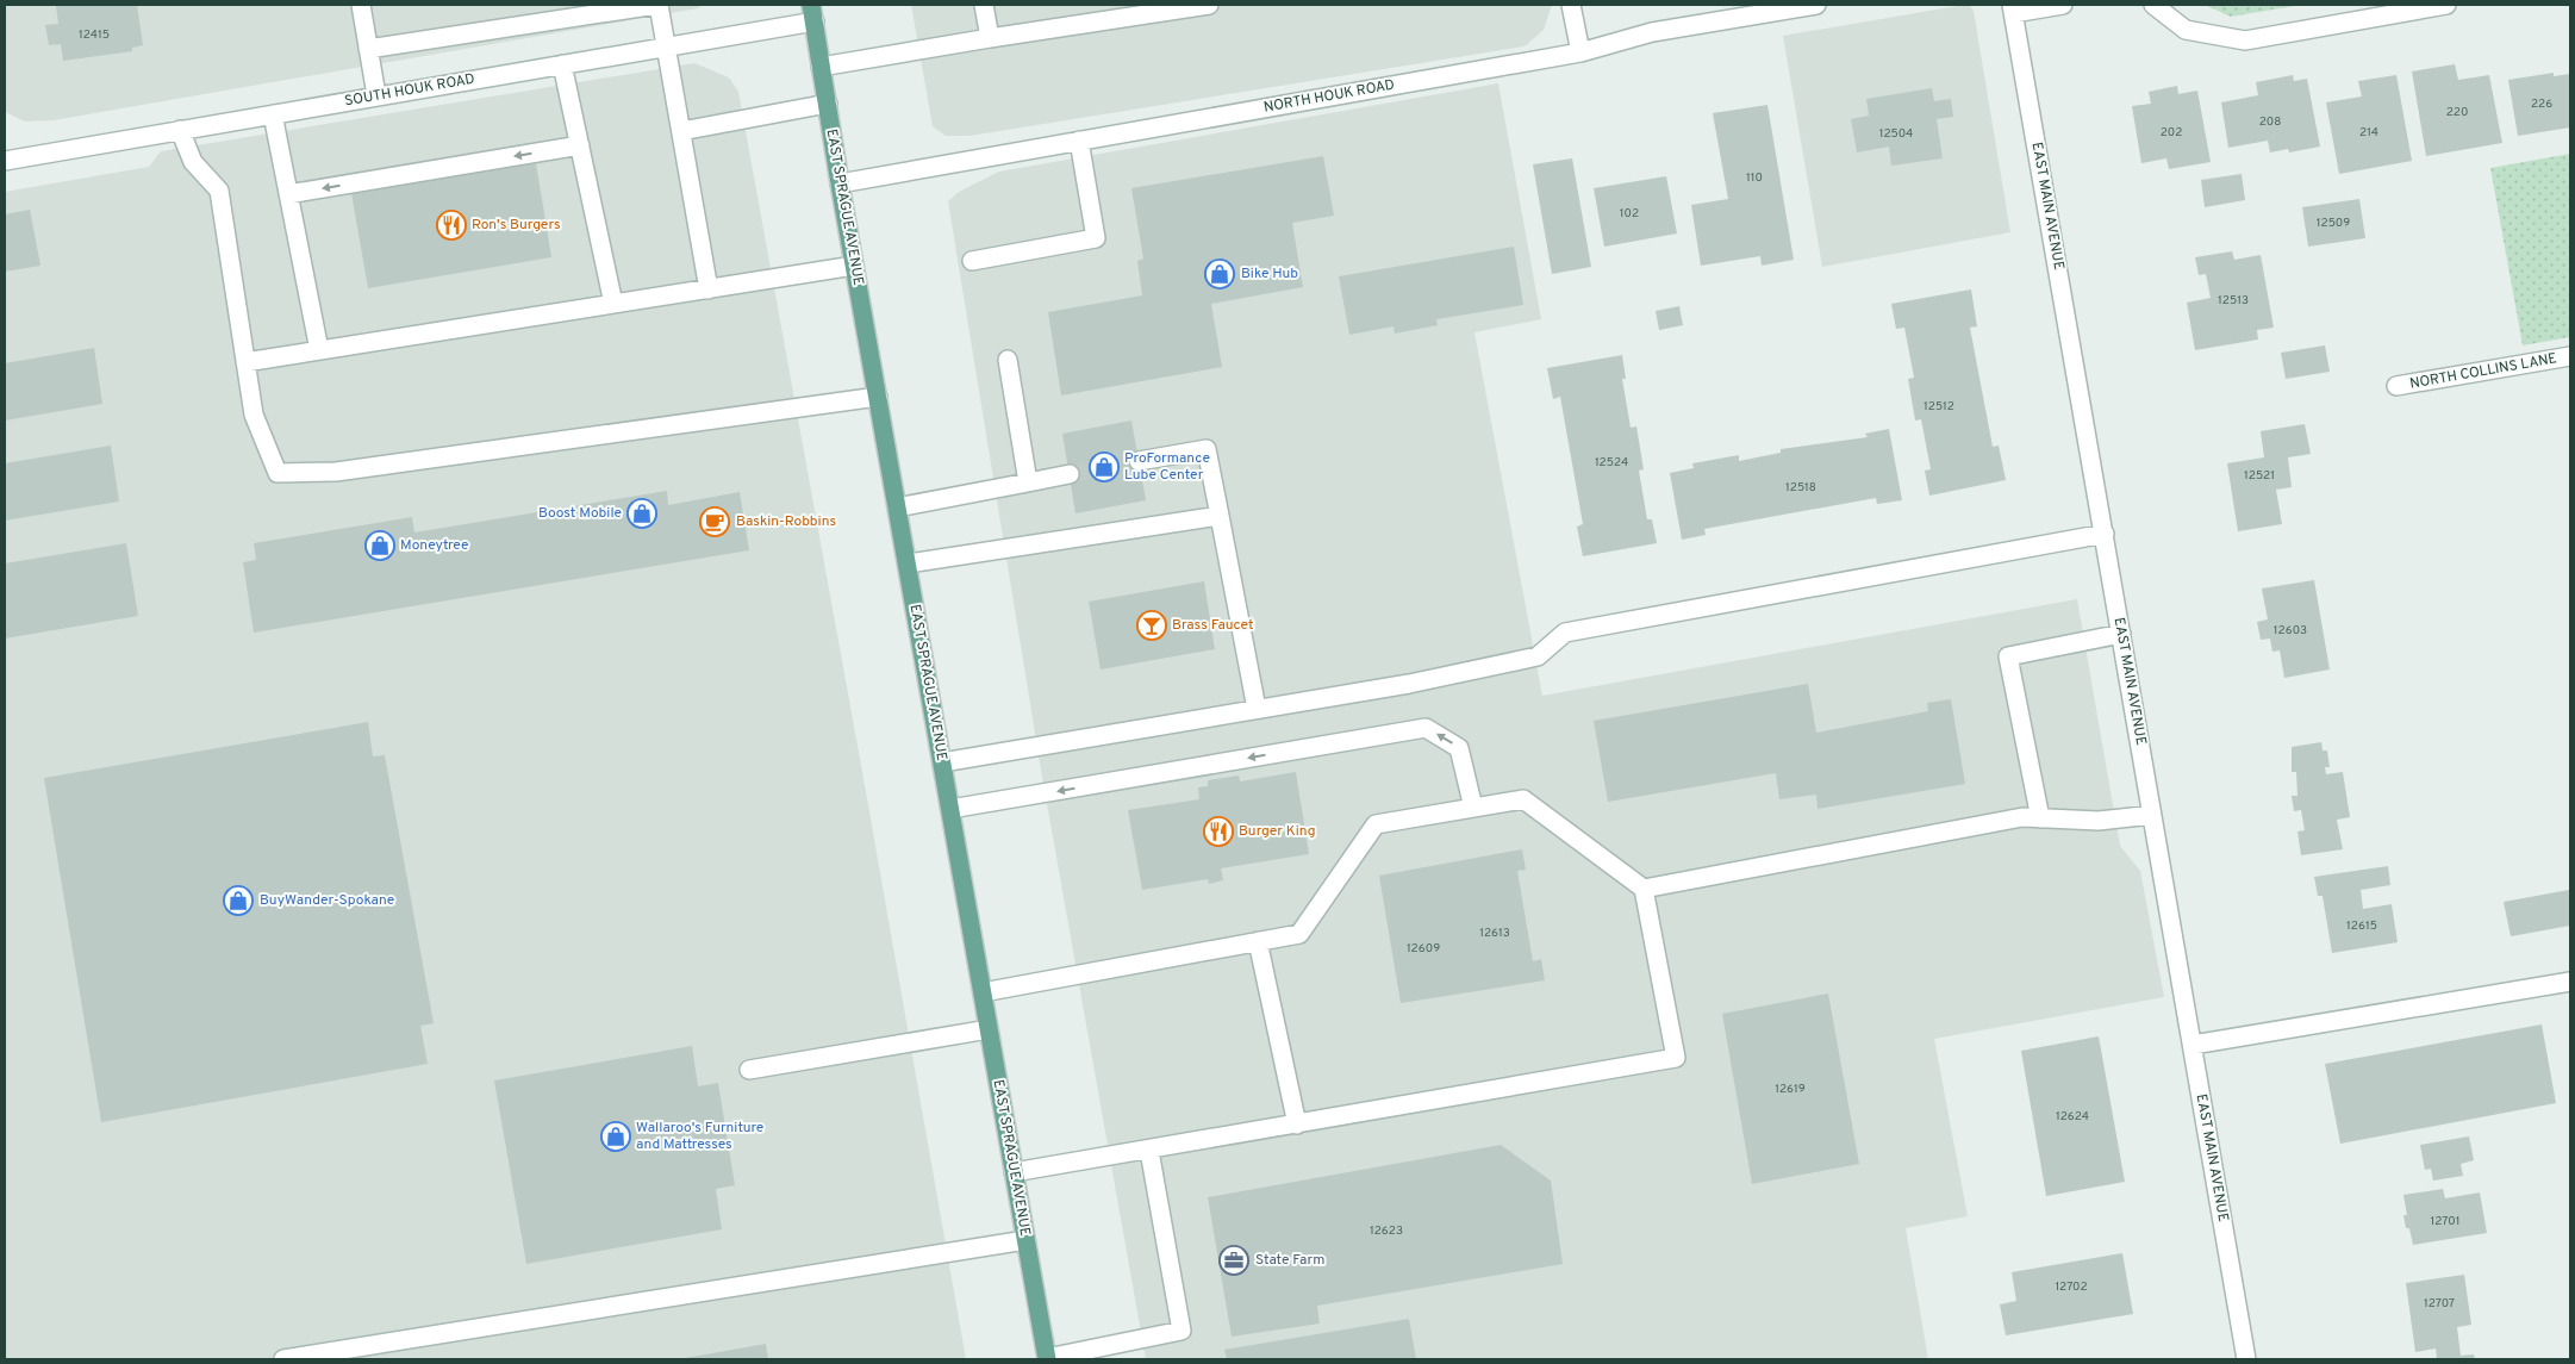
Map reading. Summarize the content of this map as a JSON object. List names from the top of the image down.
{
  "streets": {
    "main road": ["EAST SPRAGUE AVENUE"],
    "street": [
      "SOUTH HOUK ROAD",
      "NORTH HOUK ROAD",
      "EAST MAIN AVENUE",
      "NORTH COLLINS LANE"
    ]
  },
  "crossings": [
    ["SOUTH HOUK ROAD", "EAST SPRAGUE AVENUE"],
    ["NORTH HOUK ROAD", "EAST SPRAGUE AVENUE"]
  ],
  "places": {
    "restaurant": ["Ron's Burgers", "Burger King"],
    "shop": [
      "Bike Hub",
      "ProFormance Lube Center",
      "Boost Mobile",
      "Moneytree",
      "BuyWander-Spokane",
      "Wallaroo's Furniture and Mattresses"
    ],
    "cafe": ["Baskin-Robbins"],
    "bar": ["Brass Faucet"],
    "office": ["State Farm"]
  },
  "house_numbers": [
    "12415",
    "226",
    "220",
    "208",
    "202",
    "214",
    "12504",
    "110",
    "102",
    "12509",
    "12513",
    "12512",
    "12524",
    "12521",
    "12518",
    "12603",
    "12615",
    "12613",
    "12609",
    "12619",
    "12624",
    "12701",
    "12623",
    "12702",
    "12707"
  ]
}
